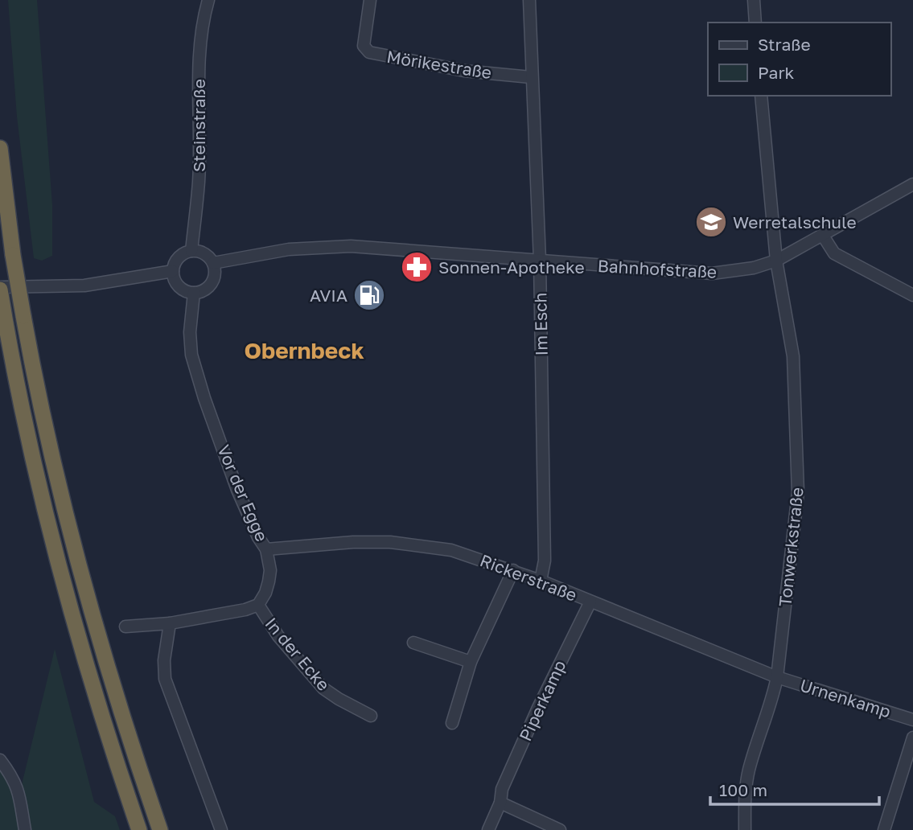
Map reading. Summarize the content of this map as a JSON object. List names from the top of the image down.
{
  "streets": {
    "street": [
      "Mörikestraße",
      "Steinstraße",
      "Bahnhofstraße",
      "Im Esch",
      "Vor der Egge",
      "Tonwerkstraße",
      "Rickerstraße",
      "In der Ecke",
      "Urnenkamp",
      "Piperkamp"
    ]
  },
  "crossings": [
    ["Mörikestraße", "Im Esch"],
    ["Steinstraße", "Bahnhofstraße"],
    ["Steinstraße", "Vor der Egge"],
    ["Bahnhofstraße", "Im Esch"],
    ["Bahnhofstraße", "Vor der Egge"],
    ["Bahnhofstraße", "Tonwerkstraße"],
    ["Im Esch", "Rickerstraße"],
    ["Vor der Egge", "Rickerstraße"],
    ["Vor der Egge", "In der Ecke"],
    ["Tonwerkstraße", "Rickerstraße"],
    ["Tonwerkstraße", "Urnenkamp"],
    ["Rickerstraße", "Urnenkamp"],
    ["Rickerstraße", "Piperkamp"]
  ],
  "districts": ["Obernbeck"],
  "places": {
    "school or university": ["Werretalschule"],
    "pharmacy": ["Sonnen-Apotheke"],
    "fuel station": ["AVIA"]
  },
  "legend": ["Straße", "Park"],
  "scale_bar": "100 m"
}
